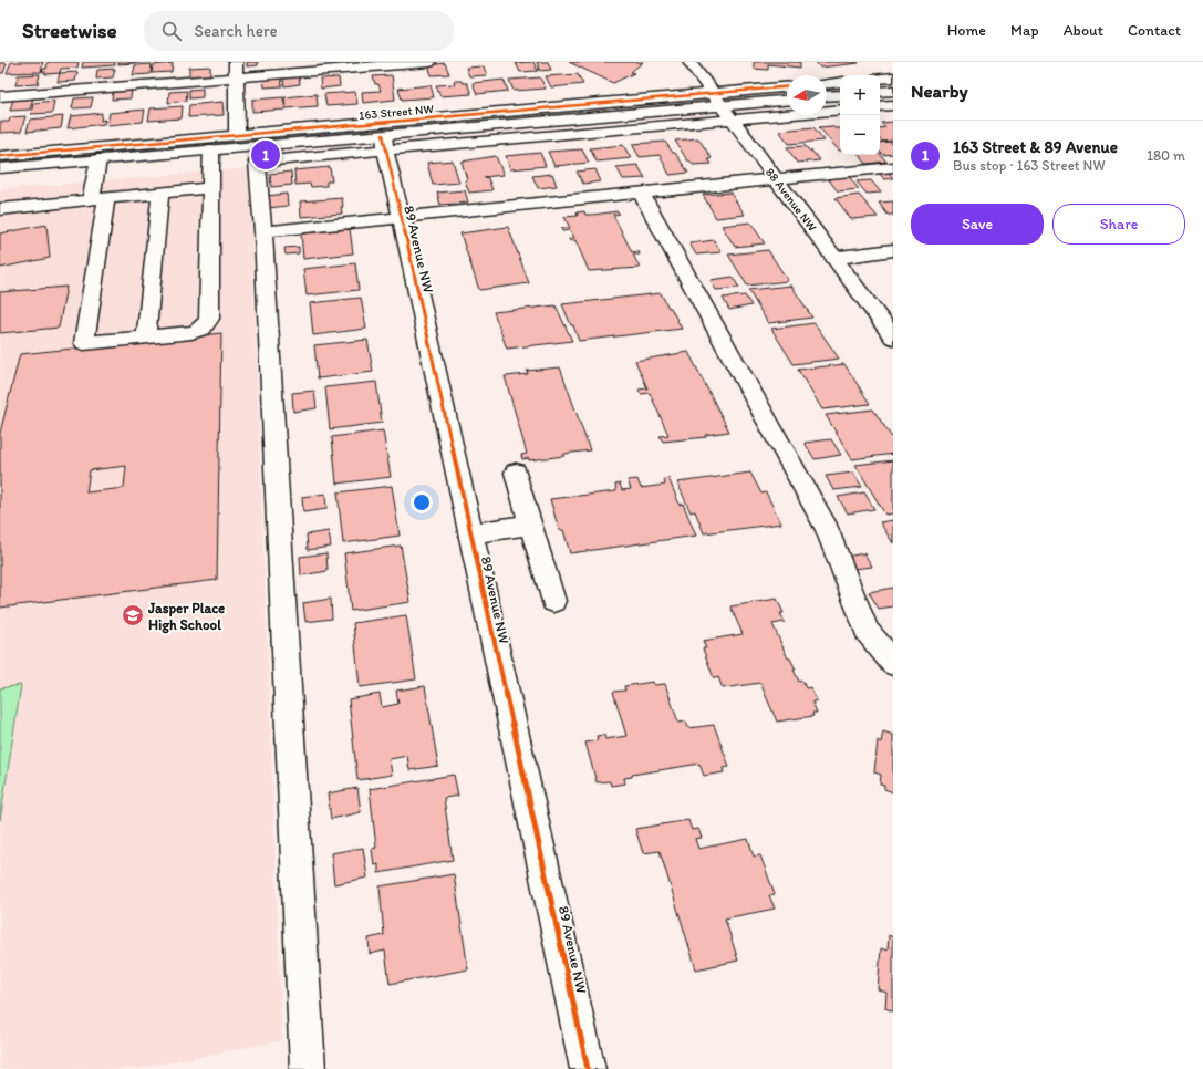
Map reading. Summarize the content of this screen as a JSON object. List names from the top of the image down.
{
  "streets": {
    "street": ["163 Street NW", "88 Avenue NW", "89 Avenue NW"]
  },
  "crossings": [
    ["163 Street NW", "88 Avenue NW"],
    ["163 Street NW", "89 Avenue NW"]
  ],
  "places": {
    "school or university": ["Jasper Place High School"]
  },
  "north": "left",
  "page": {
    "header": "Streetwise",
    "search": "Search here",
    "nav": [
      "Home",
      "Map",
      "About",
      "Contact"
    ],
    "heading": "Nearby",
    "map_buttons": ["+", "−"],
    "list": [
      {
        "mark": "1",
        "name": "163 Street & 89 Avenue",
        "note": "Bus stop · 163 Street NW",
        "value": "180 m"
      }
    ],
    "pins": "1",
    "buttons": ["Save", "Share"]
  }
}
